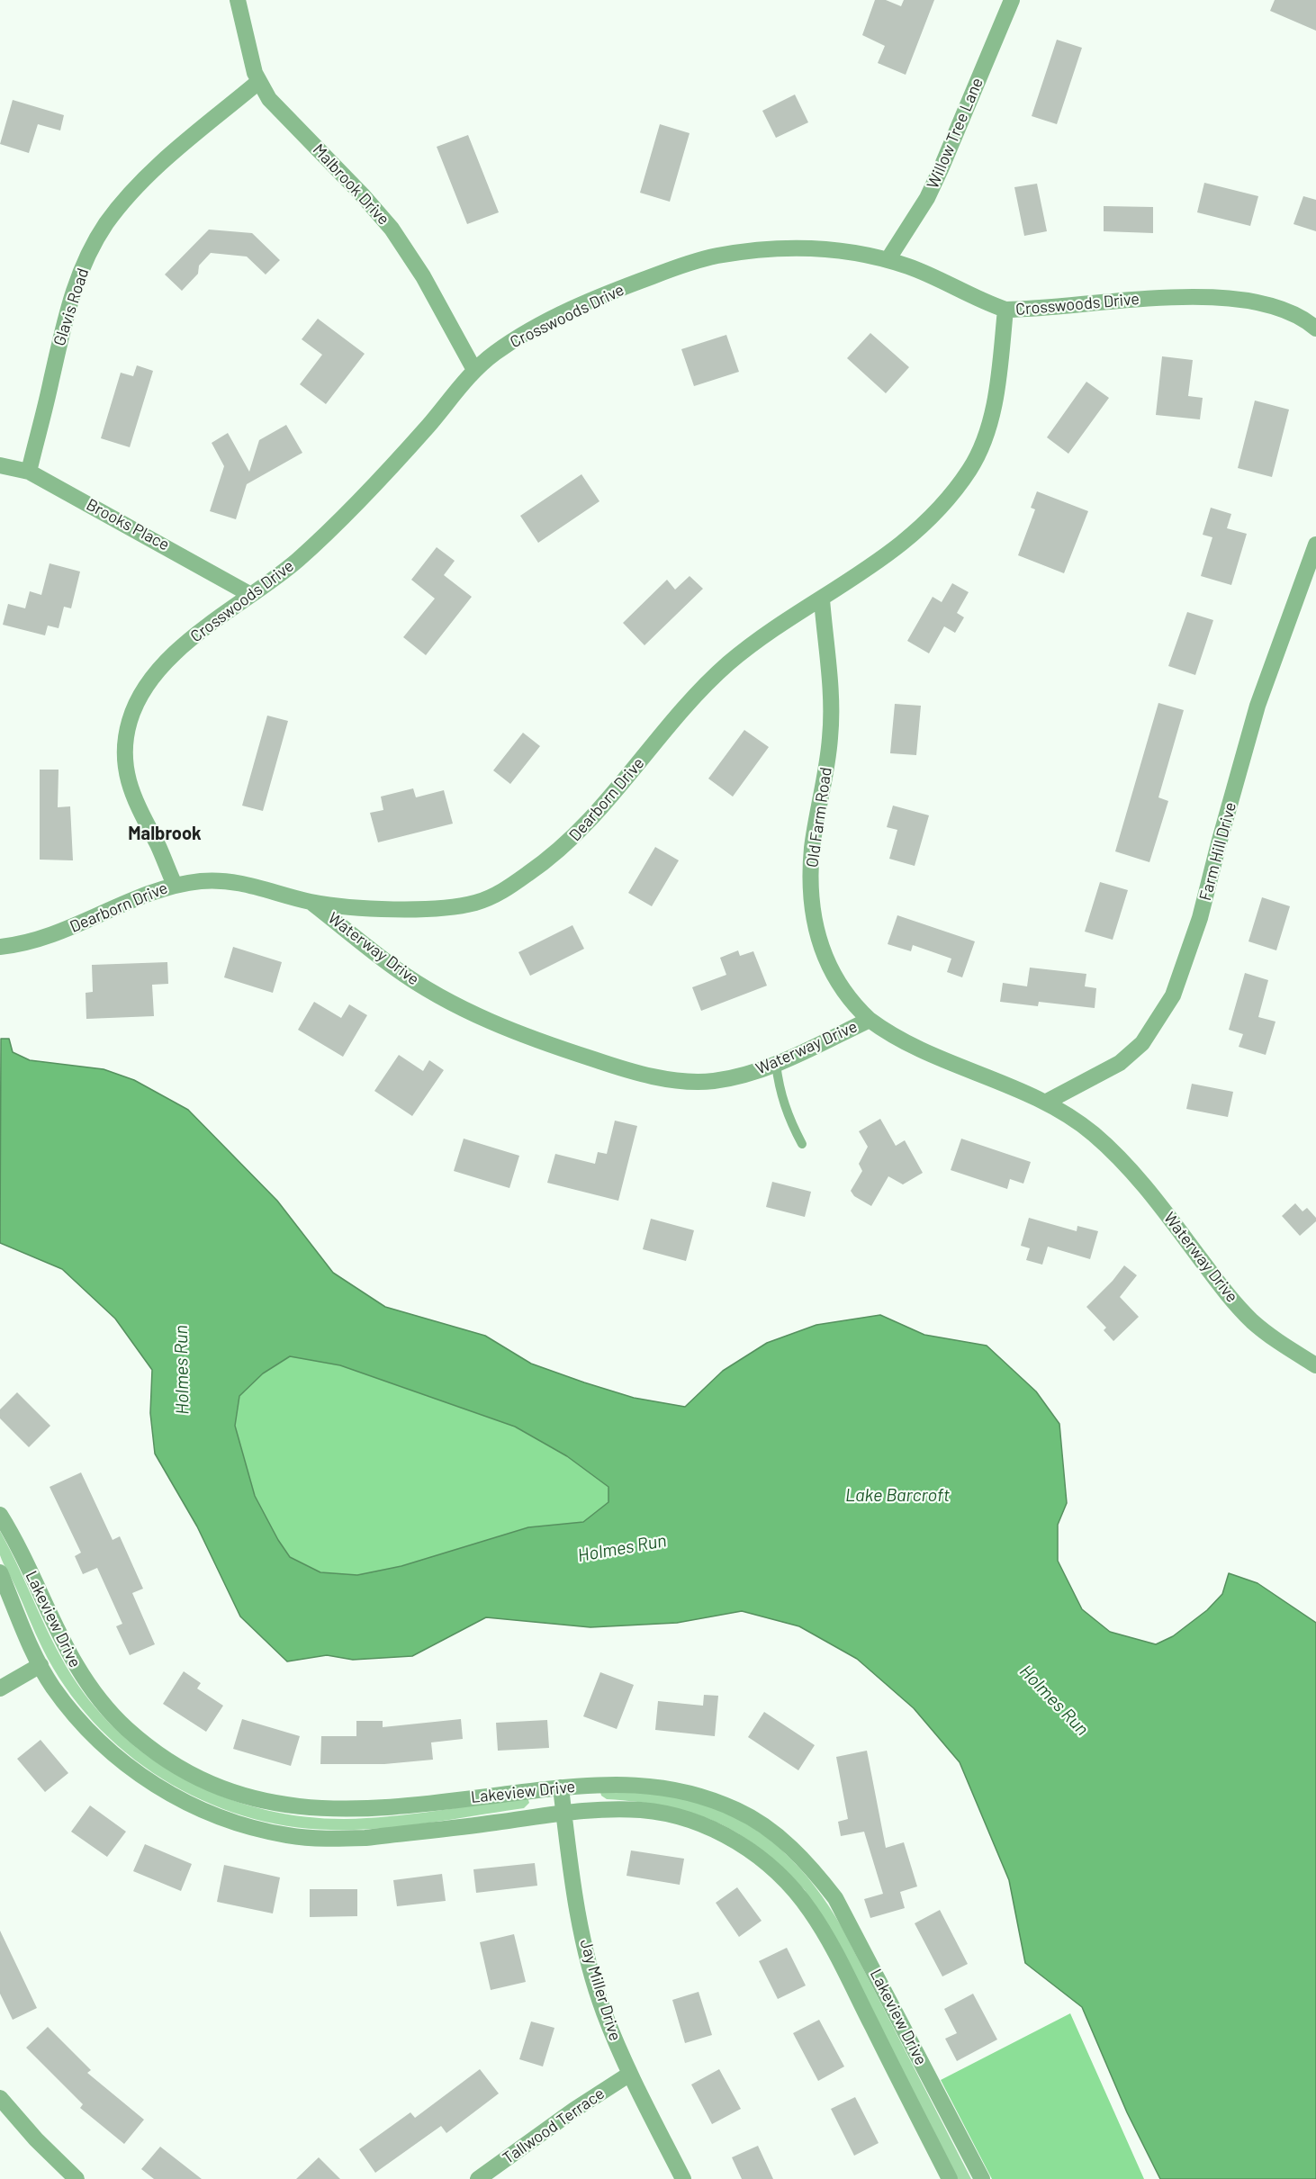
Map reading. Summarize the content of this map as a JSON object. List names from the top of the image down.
{
  "streets": {
    "street": [
      "Willow Tree Lane",
      "Malbrook Drive",
      "Crosswoods Drive",
      "Glavis Road",
      "Brooks Place",
      "Dearborn Drive",
      "Old Farm Road",
      "Farm Hill Drive",
      "Waterway Drive",
      "Lakeview Drive",
      "Jay Miller Drive",
      "Tallwood Terrace"
    ]
  },
  "crossings": [
    ["Willow Tree Lane", "Crosswoods Drive"],
    ["Malbrook Drive", "Crosswoods Drive"],
    ["Malbrook Drive", "Glavis Road"],
    ["Crosswoods Drive", "Brooks Place"],
    ["Crosswoods Drive", "Dearborn Drive"],
    ["Glavis Road", "Brooks Place"],
    ["Dearborn Drive", "Old Farm Road"],
    ["Dearborn Drive", "Waterway Drive"],
    ["Old Farm Road", "Waterway Drive"],
    ["Farm Hill Drive", "Waterway Drive"],
    ["Lakeview Drive", "Jay Miller Drive"],
    ["Jay Miller Drive", "Tallwood Terrace"]
  ],
  "districts": ["Malbrook"],
  "water": ["Holmes Run", "Lake Barcroft"]
}
